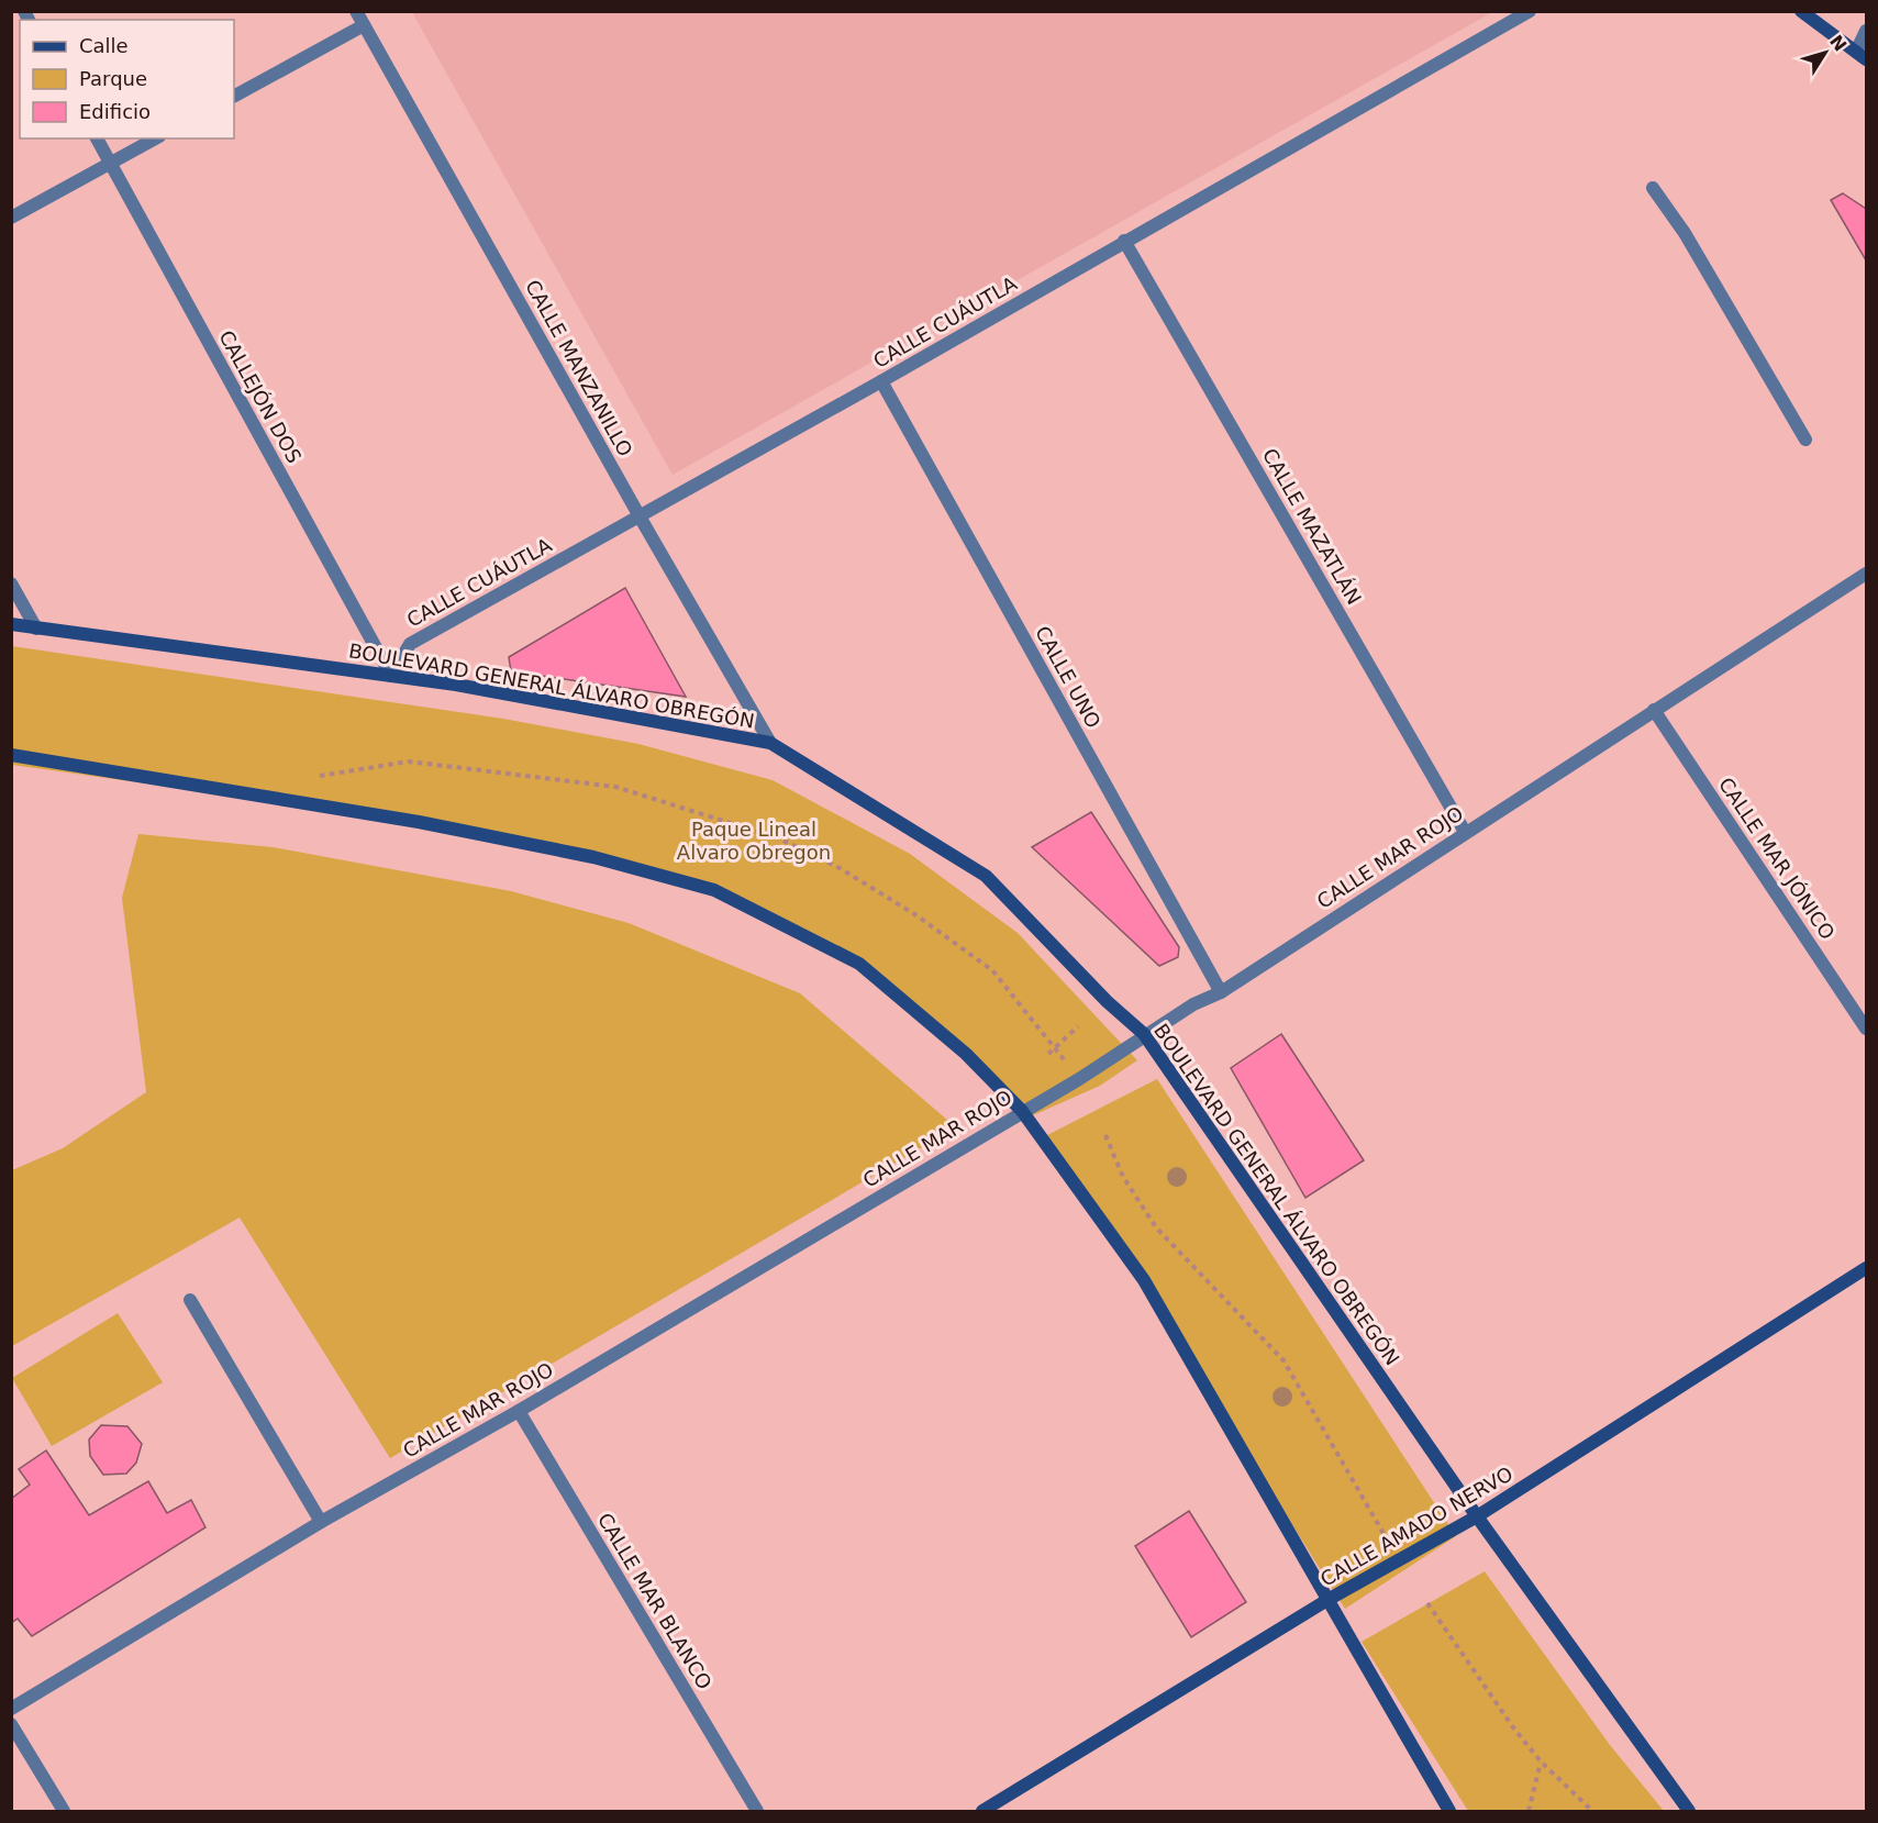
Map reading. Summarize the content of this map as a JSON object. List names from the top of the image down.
{
  "streets": {
    "main road": ["BOULEVARD GENERAL ÁLVARO OBREGÓN", "CALLE AMADO NERVO"],
    "street": [
      "CALLE CUÁUTLA",
      "CALLE MANZANILLO",
      "CALLEJÓN DOS",
      "CALLE MAZATLÁN",
      "CALLE UNO",
      "CALLE MAR ROJO",
      "CALLE MAR JÓNICO",
      "CALLE MAR BLANCO"
    ]
  },
  "crossings": [
    ["CALLE CUÁUTLA", "CALLE MANZANILLO"],
    ["CALLE CUÁUTLA", "CALLEJÓN DOS"],
    ["CALLE CUÁUTLA", "CALLE MAZATLÁN"],
    ["CALLE CUÁUTLA", "CALLE UNO"],
    ["CALLE CUÁUTLA", "BOULEVARD GENERAL ÁLVARO OBREGÓN"],
    ["CALLE MANZANILLO", "BOULEVARD GENERAL ÁLVARO OBREGÓN"],
    ["CALLEJÓN DOS", "BOULEVARD GENERAL ÁLVARO OBREGÓN"],
    ["CALLE MAZATLÁN", "CALLE MAR ROJO"],
    ["CALLE UNO", "CALLE MAR ROJO"],
    ["BOULEVARD GENERAL ÁLVARO OBREGÓN", "CALLE MAR ROJO"],
    ["BOULEVARD GENERAL ÁLVARO OBREGÓN", "CALLE AMADO NERVO"],
    ["CALLE MAR ROJO", "CALLE MAR JÓNICO"],
    ["CALLE MAR ROJO", "CALLE MAR BLANCO"]
  ],
  "parks": ["Paque Lineal Alvaro Obregon"],
  "legend": ["Calle", "Parque", "Edificio"],
  "north": "top right"
}
